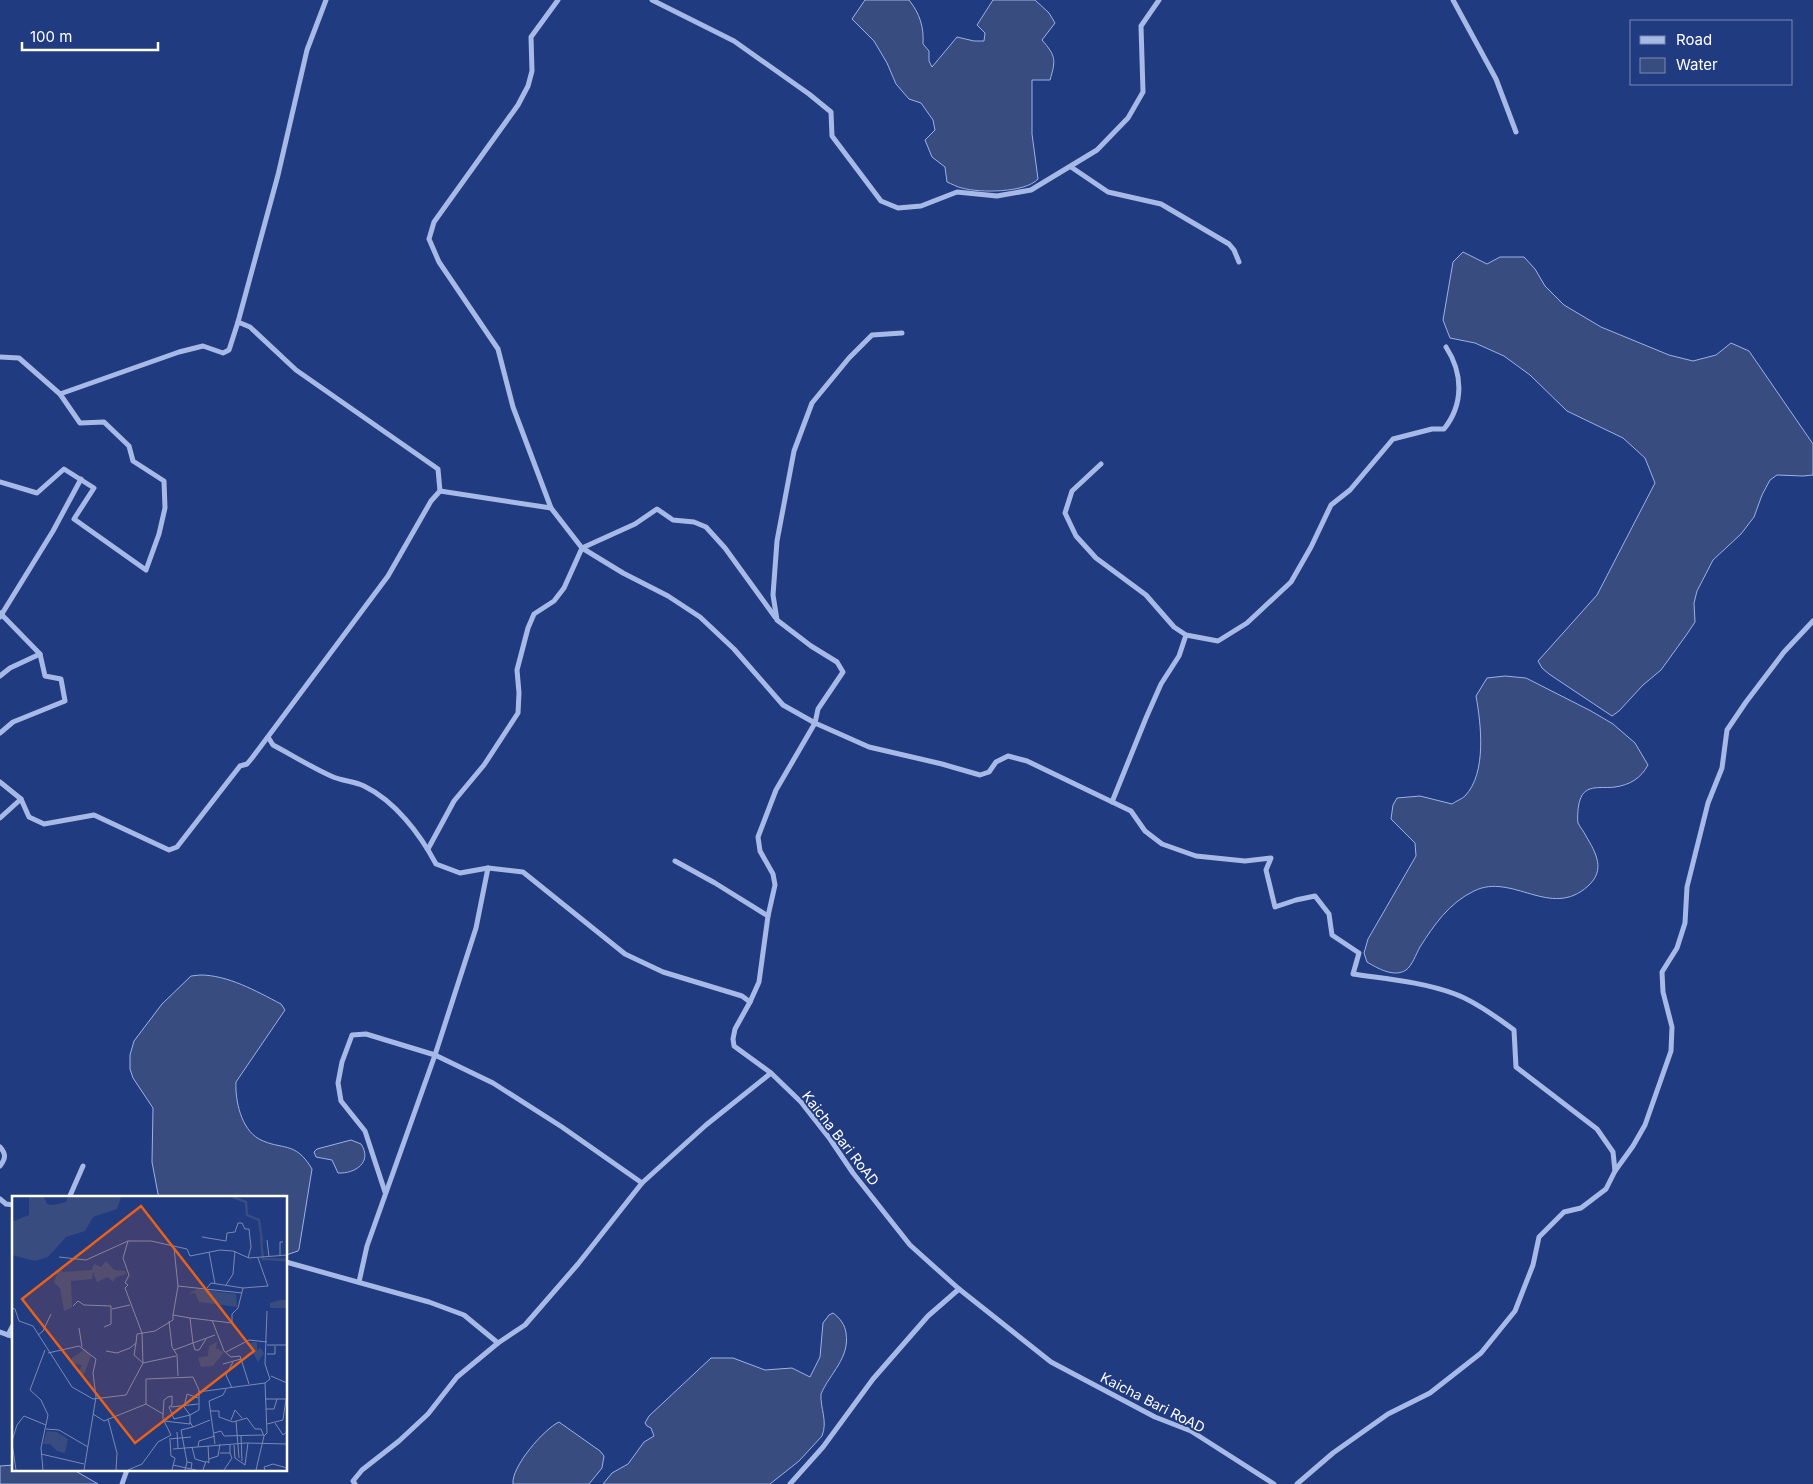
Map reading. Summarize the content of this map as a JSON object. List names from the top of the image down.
{
  "streets": {
    "street": ["Kaicha Bari RoAD"]
  },
  "legend": ["Road", "Water"],
  "scale_bar": "100 m"
}
